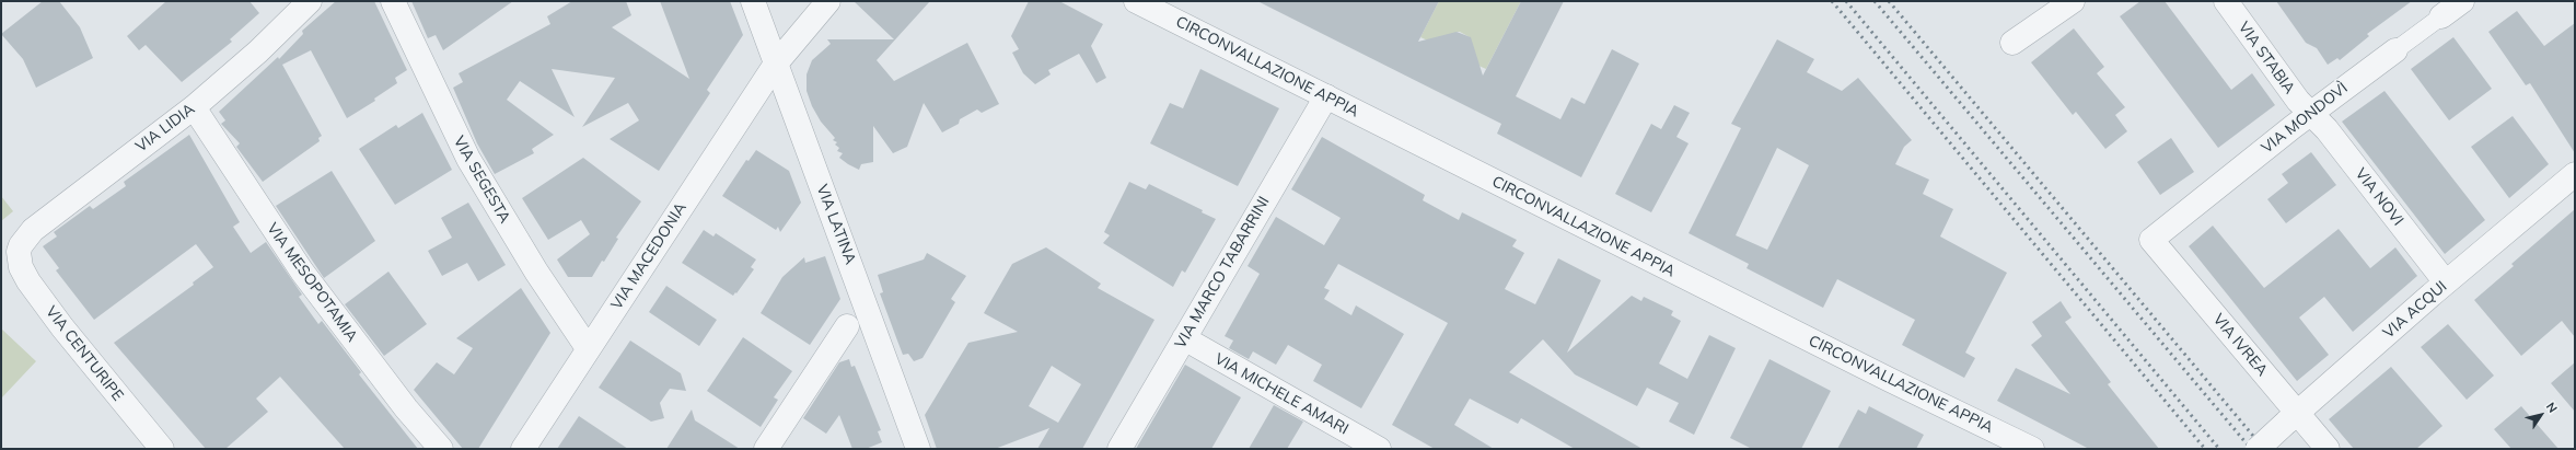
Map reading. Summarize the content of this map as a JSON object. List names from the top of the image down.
{
  "streets": {
    "street": [
      "VIA STABIA",
      "CIRCONVALLAZIONE APPIA",
      "VIA MONDOVÌ",
      "VIA LIDIA",
      "VIA SEGESTA",
      "VIA NOVI",
      "VIA LATINA",
      "VIA MACEDONIA",
      "VIA MARCO TABARRINI",
      "VIA MESOPOTAMIA",
      "VIA ACQUI",
      "VIA IVREA",
      "VIA CENTURIPE",
      "VIA MICHELE AMARI"
    ]
  },
  "crossings": [
    ["VIA STABIA", "VIA MONDOVÌ"],
    ["VIA STABIA", "VIA NOVI"],
    ["CIRCONVALLAZIONE APPIA", "VIA MARCO TABARRINI"],
    ["VIA MONDOVÌ", "VIA NOVI"],
    ["VIA MONDOVÌ", "VIA IVREA"],
    ["VIA LIDIA", "VIA MESOPOTAMIA"],
    ["VIA LIDIA", "VIA CENTURIPE"],
    ["VIA SEGESTA", "VIA MACEDONIA"],
    ["VIA NOVI", "VIA ACQUI"],
    ["VIA LATINA", "VIA MACEDONIA"],
    ["VIA MARCO TABARRINI", "VIA MICHELE AMARI"],
    ["VIA ACQUI", "VIA IVREA"]
  ],
  "north": "top right"
}
